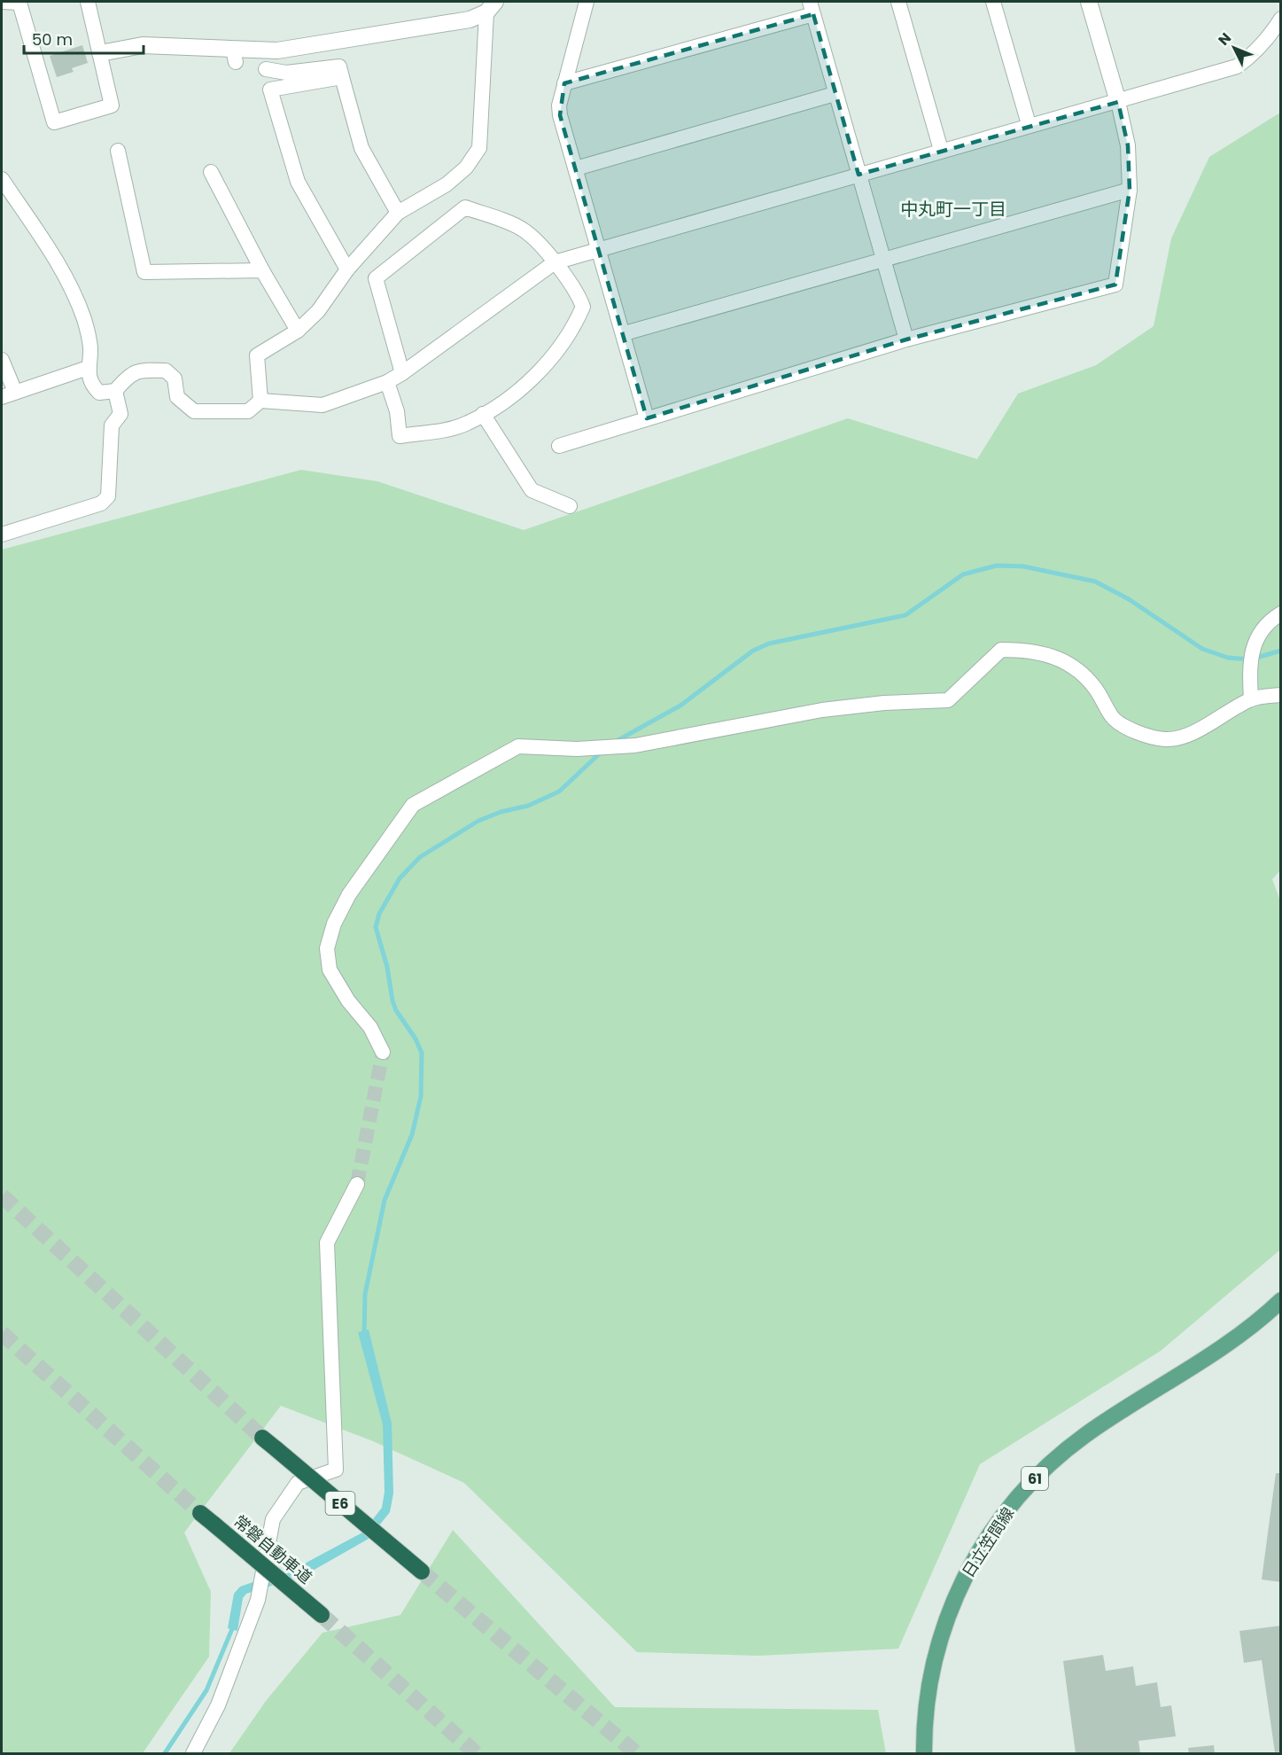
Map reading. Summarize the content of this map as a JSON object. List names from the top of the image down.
{
  "streets": {
    "highway": ["E6", "常磐自動車道"],
    "main road": ["61", "日立笠間線"]
  },
  "districts": ["中丸町一丁目"],
  "scale_bar": "50 m",
  "north": "top left"
}
